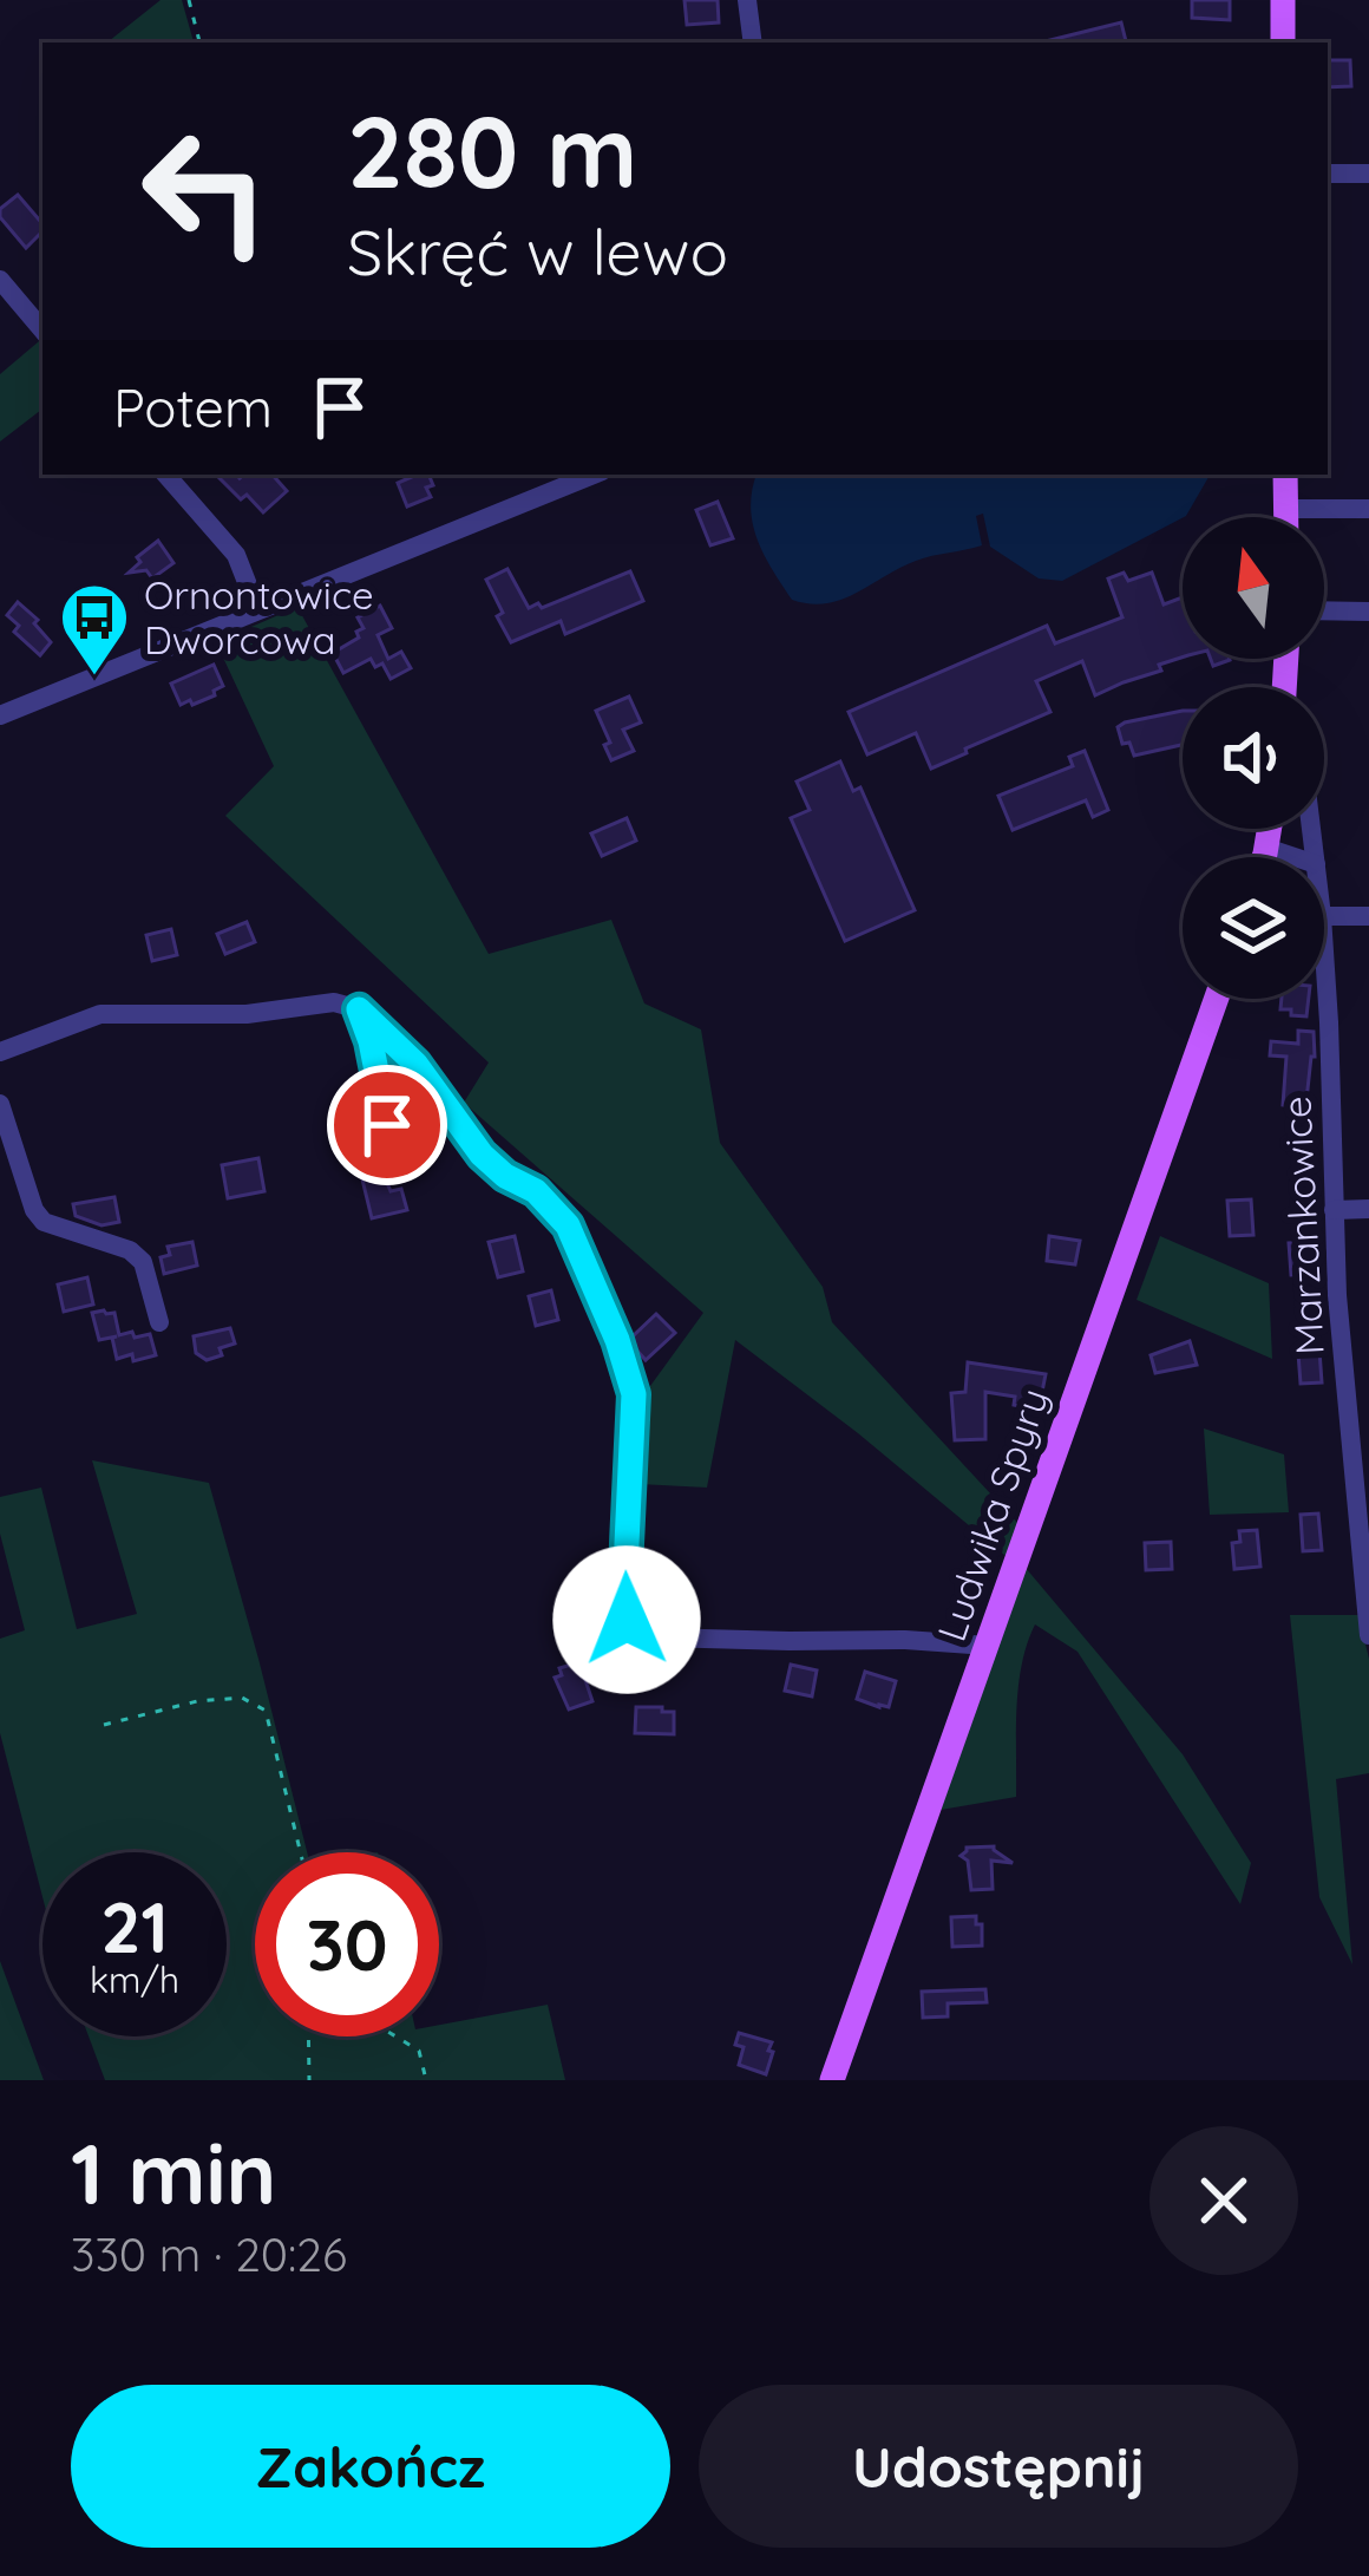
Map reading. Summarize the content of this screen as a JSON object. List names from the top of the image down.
{
  "streets": {
    "main road": ["Ludwika Spyry"],
    "street": ["Marzankowice"]
  },
  "places": {
    "bus stop": ["Ornontowice Dworcowa"]
  },
  "north": "top",
  "page": {
    "turn": ["280 m", "Skręć w lewo"],
    "then": "Potem",
    "speed": "21 km/h",
    "limit": "30",
    "heading": ["1 min", "330 m · 20:26"],
    "buttons": ["Zakończ", "Udostępnij"]
  }
}
